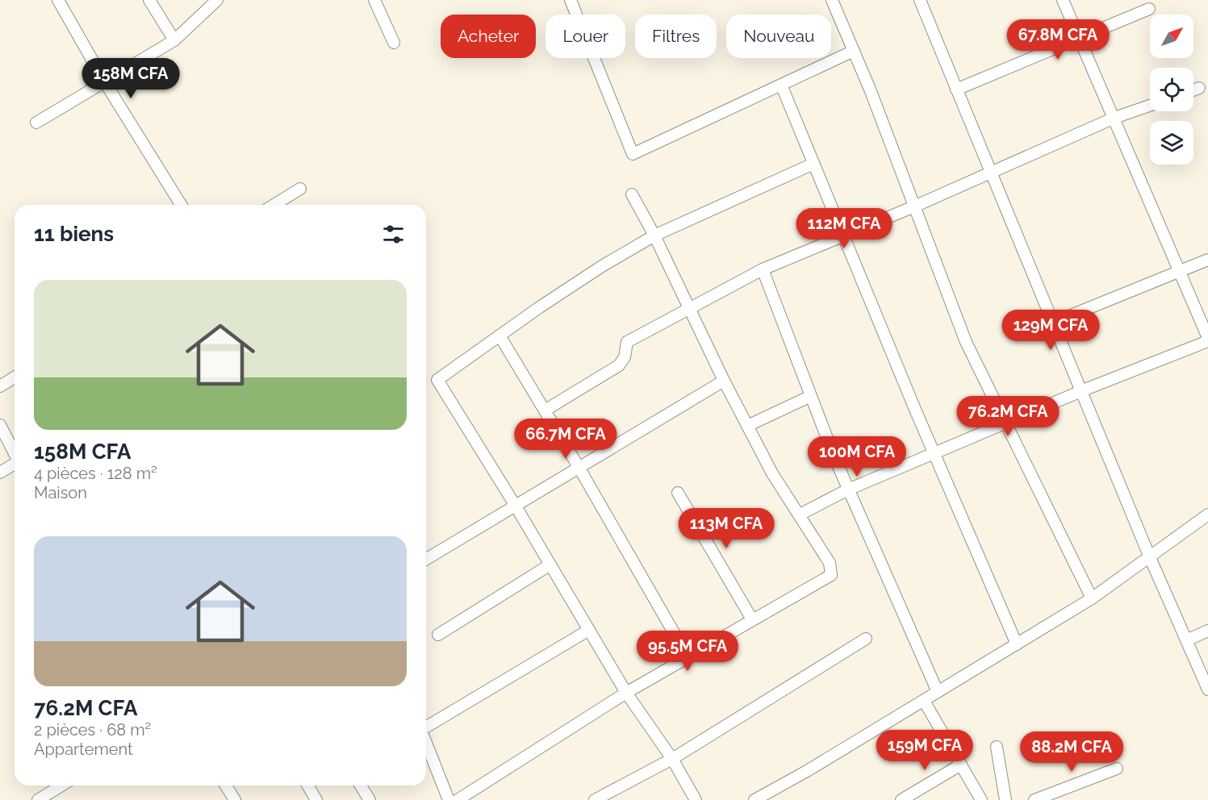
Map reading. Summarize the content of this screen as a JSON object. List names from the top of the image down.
{
  "north": "top right",
  "page": {
    "chip": [
      "Acheter",
      "Louer",
      "Filtres",
      "Nouveau"
    ],
    "price": [
      "67.8M CFA",
      "158M CFA",
      "112M CFA",
      "129M CFA",
      "76.2M CFA",
      "66.7M CFA",
      "100M CFA",
      "113M CFA",
      "95.5M CFA",
      "159M CFA",
      "88.2M CFA"
    ],
    "heading": "11 biens",
    "list": [
      {
        "name": "158M CFA",
        "note": "4 pièces · 128 m² · Maison"
      },
      {
        "name": "76.2M CFA",
        "note": "2 pièces · 68 m² · Appartement"
      }
    ]
  }
}
